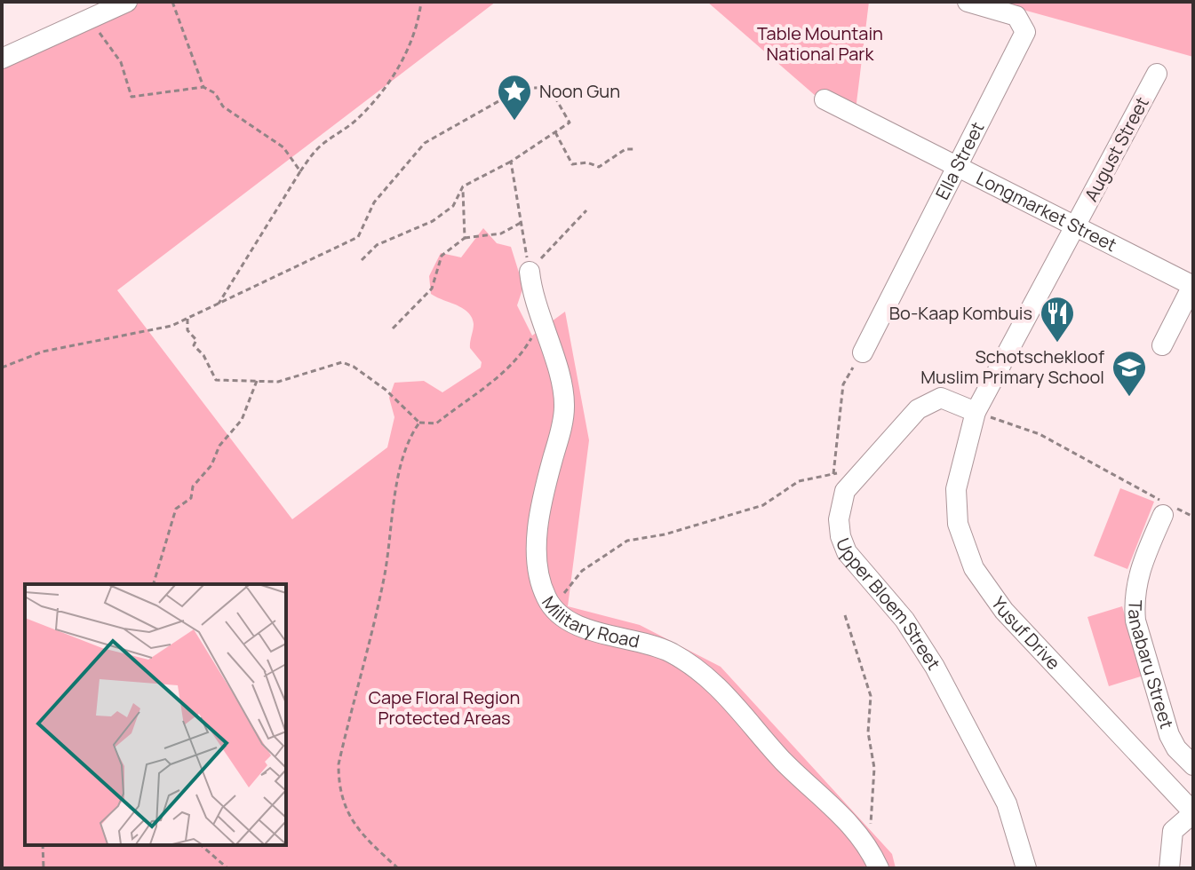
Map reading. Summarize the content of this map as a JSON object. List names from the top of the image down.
{
  "streets": {
    "street": [
      "August Street",
      "Ella Street",
      "Longmarket Street",
      "Upper Bloem Street",
      "Military Road",
      "Yusuf Drive",
      "Tanabaru Street"
    ]
  },
  "crossings": [
    ["August Street", "Longmarket Street"],
    ["August Street", "Upper Bloem Street"],
    ["August Street", "Yusuf Drive"],
    ["Ella Street", "Longmarket Street"],
    ["Upper Bloem Street", "Yusuf Drive"]
  ],
  "parks": ["Table Mountain National Park", "Cape Floral Region Protected Areas"],
  "places": {
    "place": ["Noon Gun"],
    "restaurant": ["Bo-Kaap Kombuis"],
    "school or university": ["Schotschekloof Muslim Primary School"]
  }
}
